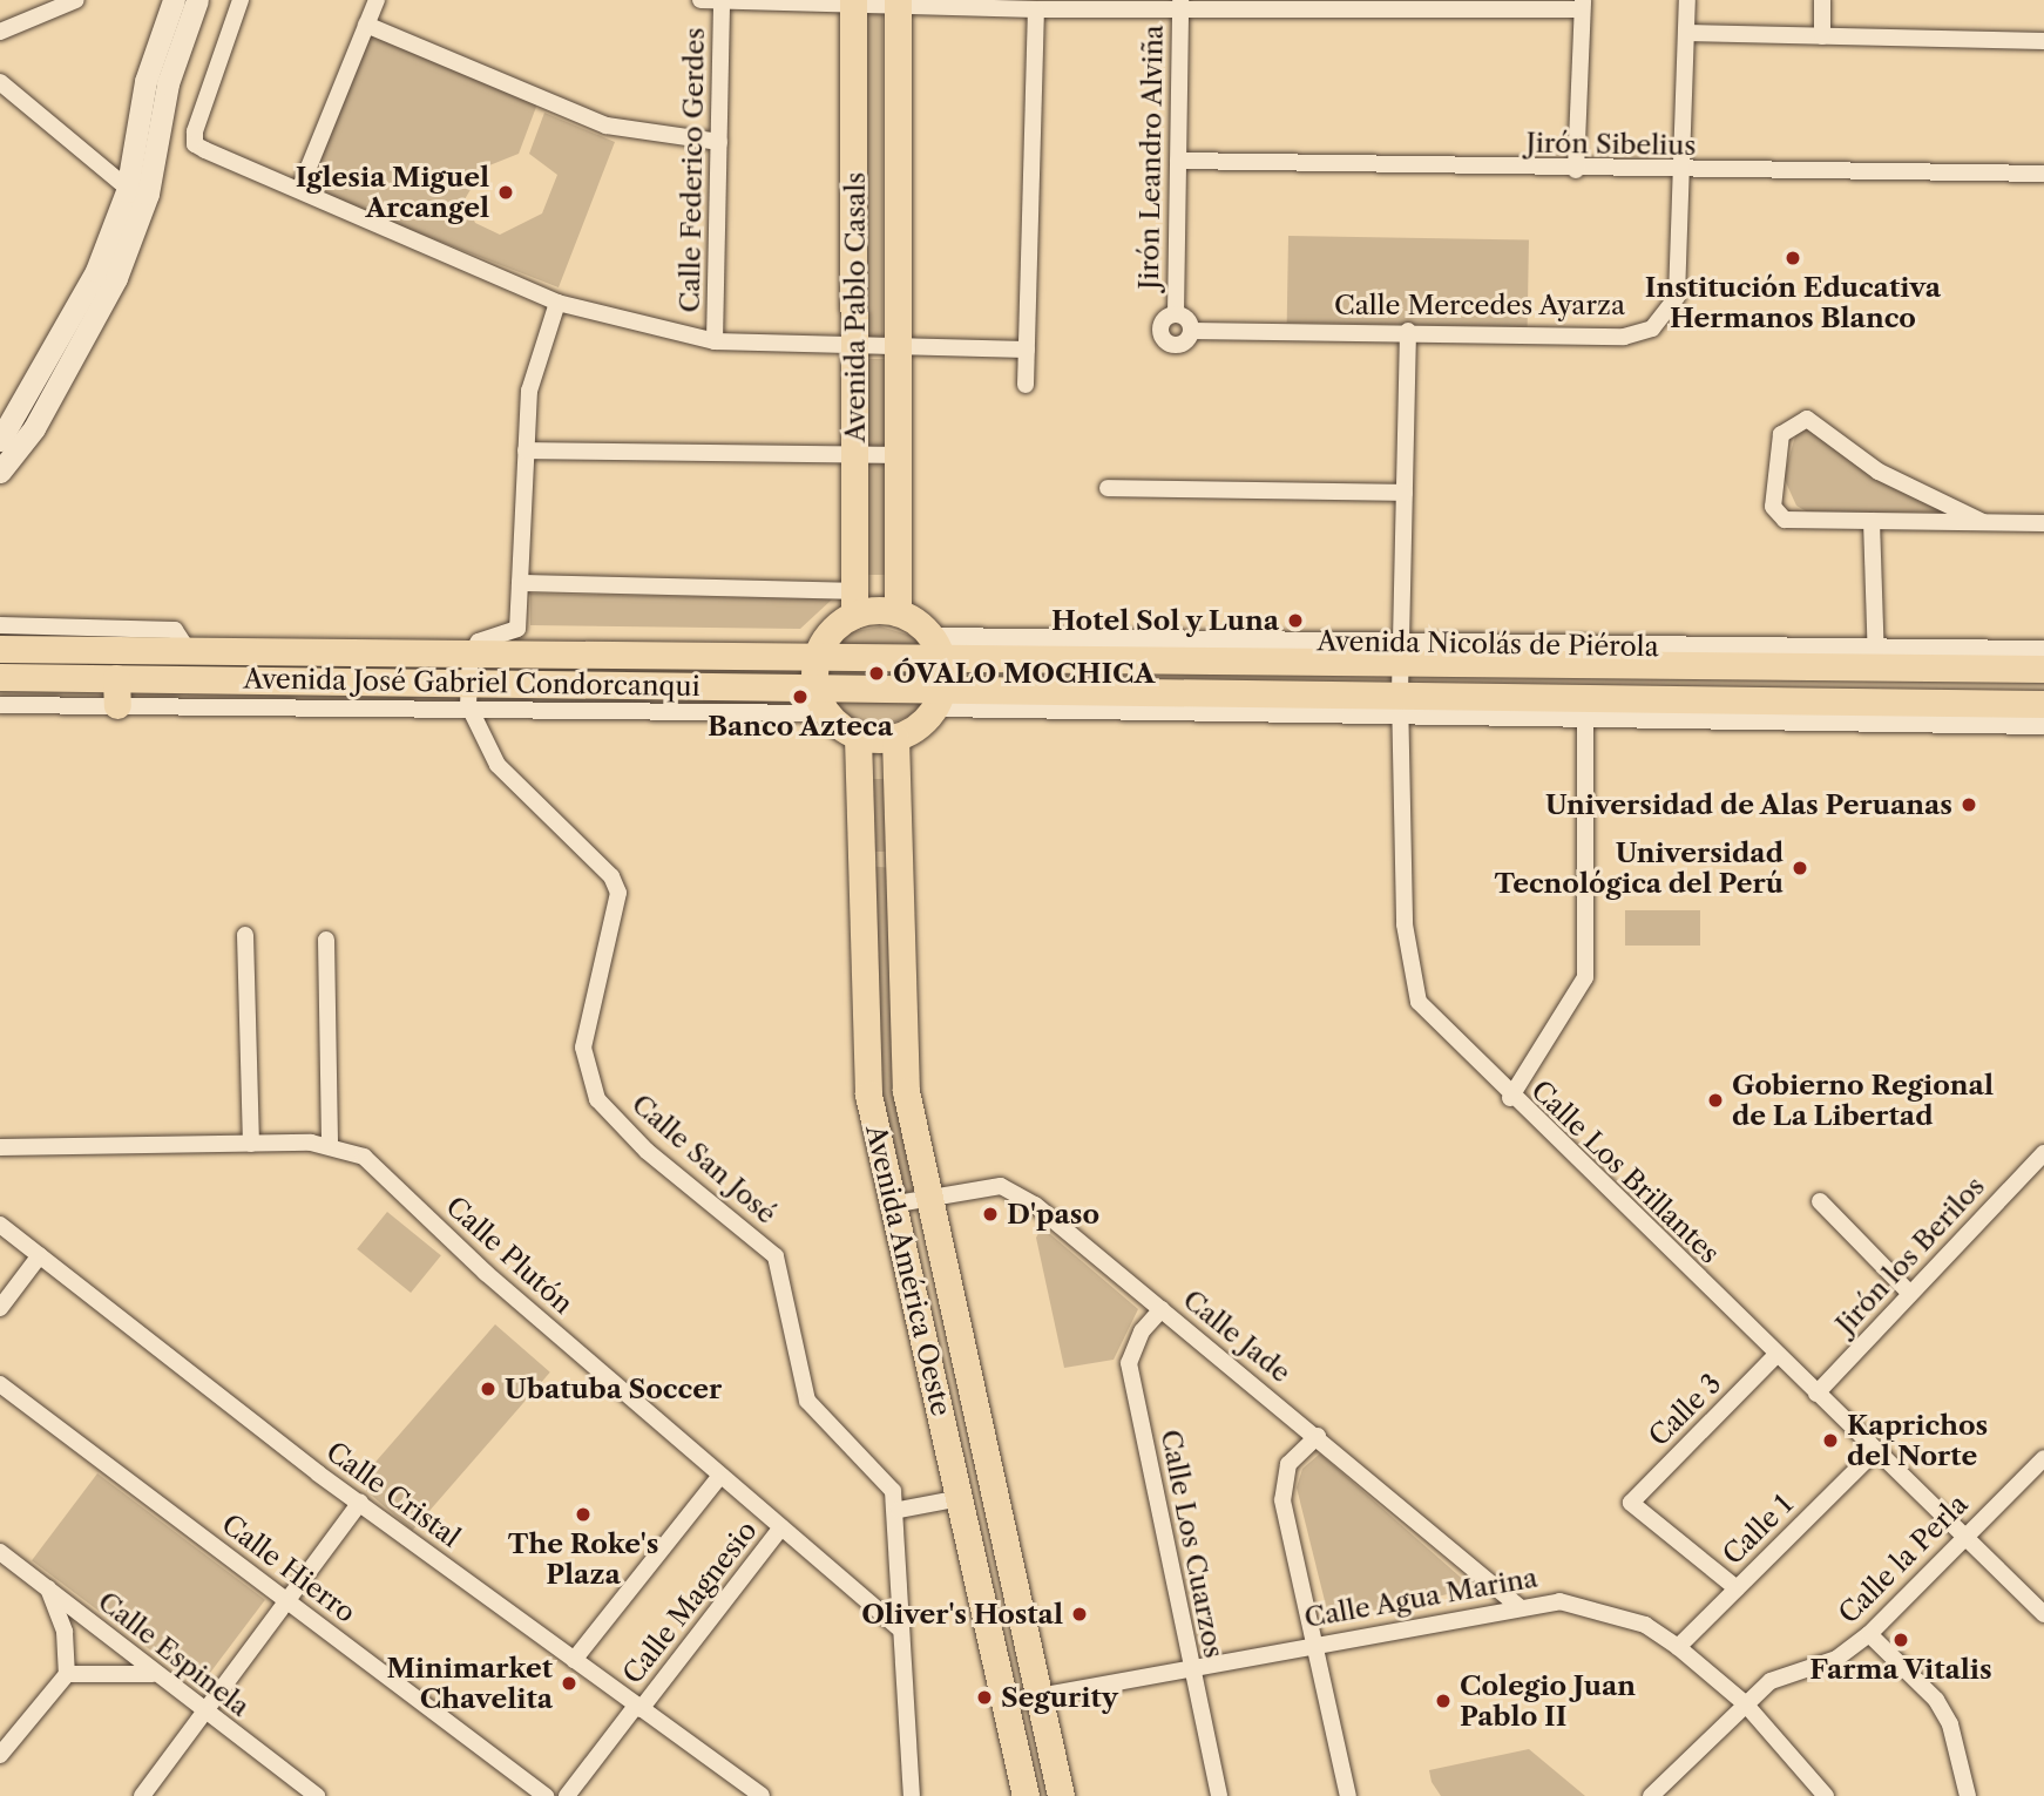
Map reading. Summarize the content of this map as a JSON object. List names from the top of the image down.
{
  "streets": {
    "main road": [
      "Avenida Pablo Casals",
      "Avenida Nicolás de Piérola",
      "Avenida José Gabriel Condorcanqui",
      "Avenida América Oeste"
    ],
    "street": [
      "Jirón Sibelius",
      "Jirón Leandro Alviña",
      "Calle Federico Gerdes",
      "Calle Mercedes Ayarza",
      "Calle San José",
      "Calle Los Brillantes",
      "Calle Plutón",
      "Jirón los Berilos",
      "Calle Jade",
      "Calle 3",
      "Calle Cristal",
      "Calle 1",
      "Calle Los Cuarzos",
      "Calle la Perla",
      "Calle Hierro",
      "Calle Agua Marina",
      "Calle Magnesio",
      "Calle Espinela"
    ]
  },
  "crossings": [
    ["Jirón Sibelius", "Jirón Leandro Alviña"],
    ["Jirón Sibelius", "Calle Mercedes Ayarza"],
    ["Jirón Leandro Alviña", "Calle Mercedes Ayarza"],
    ["Calle Mercedes Ayarza", "Calle Los Brillantes"],
    ["Avenida Nicolás de Piérola", "Avenida José Gabriel Condorcanqui"],
    ["Avenida Nicolás de Piérola", "Calle Los Brillantes"],
    ["Avenida José Gabriel Condorcanqui", "Calle San José"],
    ["Calle San José", "Calle Plutón"],
    ["Calle Los Brillantes", "Jirón los Berilos"],
    ["Calle Los Brillantes", "Calle 3"],
    ["Calle Los Brillantes", "Calle 1"],
    ["Calle Los Brillantes", "Calle la Perla"],
    ["Calle Plutón", "Calle Magnesio"],
    ["Avenida América Oeste", "Calle Jade"],
    ["Avenida América Oeste", "Calle Agua Marina"],
    ["Calle Jade", "Calle Los Cuarzos"],
    ["Calle Jade", "Calle Agua Marina"],
    ["Calle 3", "Calle 1"],
    ["Calle Cristal", "Calle Magnesio"],
    ["Calle 1", "Calle Agua Marina"],
    ["Calle Los Cuarzos", "Calle Agua Marina"],
    ["Calle la Perla", "Calle Agua Marina"]
  ],
  "places": [
    "Iglesia Miguel Arcangel",
    "Institución Educativa Hermanos Blanco",
    "Hotel Sol y Luna",
    "ÓVALO MOCHICA",
    "Banco Azteca",
    "Universidad de Alas Peruanas",
    "Universidad Tecnológica del Perú",
    "Gobierno Regional de La Libertad",
    "D'paso",
    "Ubatuba Soccer",
    "Kaprichos del Norte",
    "The Roke's Plaza",
    "Oliver's Hostal",
    "Farma Vitalis",
    "Minimarket Chavelita",
    "Segurity",
    "Colegio Juan Pablo II"
  ]
}
